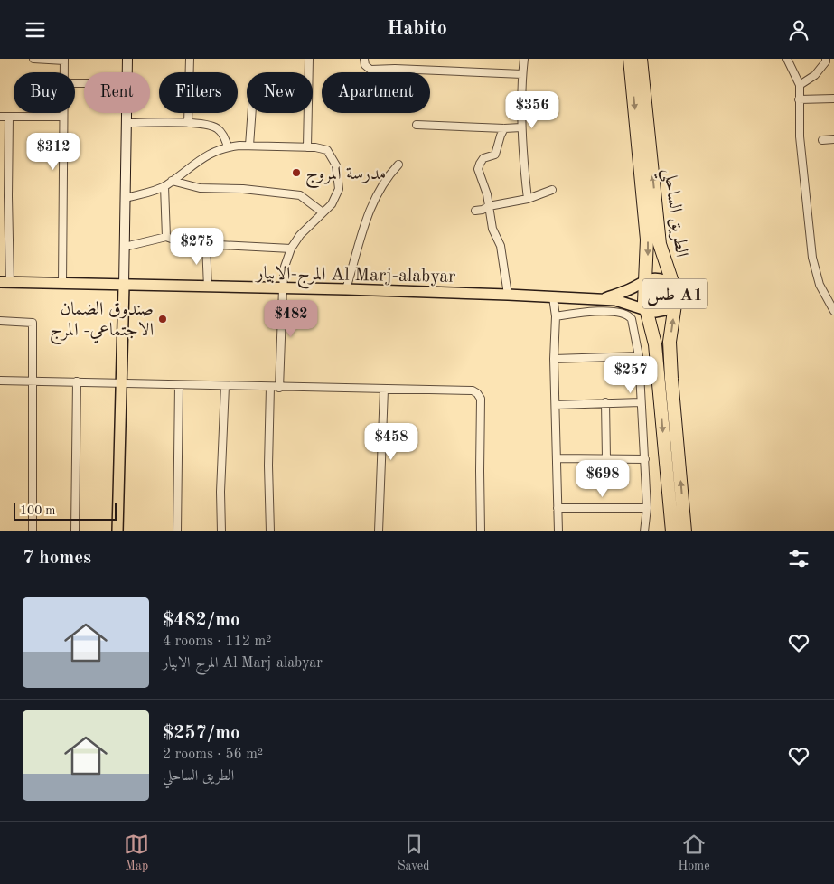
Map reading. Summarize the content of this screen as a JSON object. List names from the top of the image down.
{
  "streets": {
    "highway": ["الطريق الساحلي", "طس A1"],
    "main road": ["المرج-الابيار Al Marj-alabyar"]
  },
  "crossings": [
    ["الطريق الساحلي", "المرج-الابيار Al Marj-alabyar"],
    ["الطريق الساحلي", "طس A1"],
    ["المرج-الابيار Al Marj-alabyar", "طس A1"]
  ],
  "places": ["مدرسة المروج", "صندوق الضمان الاجتماعي- المرج"],
  "scale_bar": "100 m",
  "page": {
    "header": "Habito",
    "chip": [
      "Buy",
      "Rent",
      "Filters",
      "New",
      "Apartment"
    ],
    "price": [
      "$356",
      "$312",
      "$275",
      "$482",
      "$257",
      "$458",
      "$698"
    ],
    "scale": "100 m",
    "heading": "7 homes",
    "list": [
      {
        "name": "$482/mo",
        "note": "4 rooms · 112 m² · المرج-الابيار Al Marj-alabyar"
      },
      {
        "name": "$257/mo",
        "note": "2 rooms · 56 m² · الطريق الساحلي"
      }
    ],
    "tabs": ["Map", "Saved", "Home"]
  }
}
